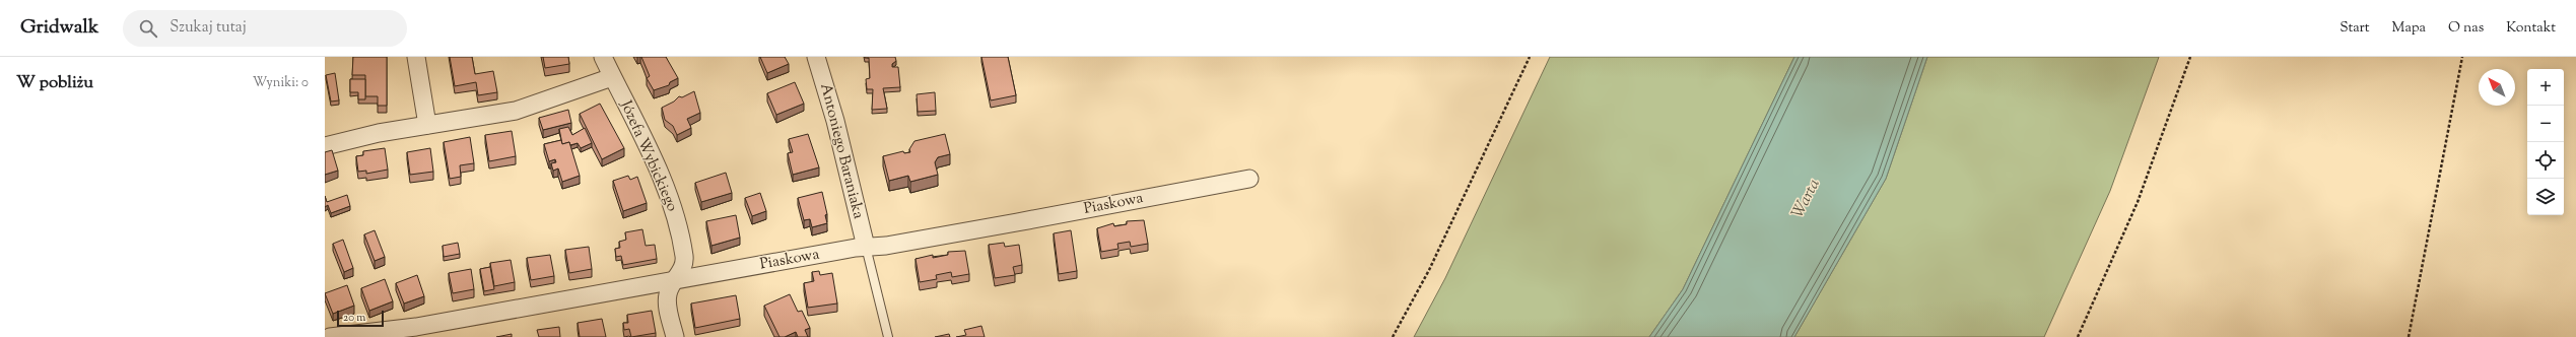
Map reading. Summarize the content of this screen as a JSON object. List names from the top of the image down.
{
  "streets": {
    "street": ["Antoniego Baraniaka", "Józefa Wybickiego", "Piaskowa"]
  },
  "crossings": [
    ["Antoniego Baraniaka", "Piaskowa"],
    ["Józefa Wybickiego", "Piaskowa"]
  ],
  "water": ["Warta"],
  "scale_bar": "20 m",
  "north": "top left",
  "page": {
    "header": "Gridwalk",
    "search": "Szukaj tutaj",
    "nav": [
      "Start",
      "Mapa",
      "O nas",
      "Kontakt"
    ],
    "heading": ["W pobliżu", "Wyniki: 0"],
    "map_buttons": ["+", "−"],
    "scale": "20 m"
  }
}
